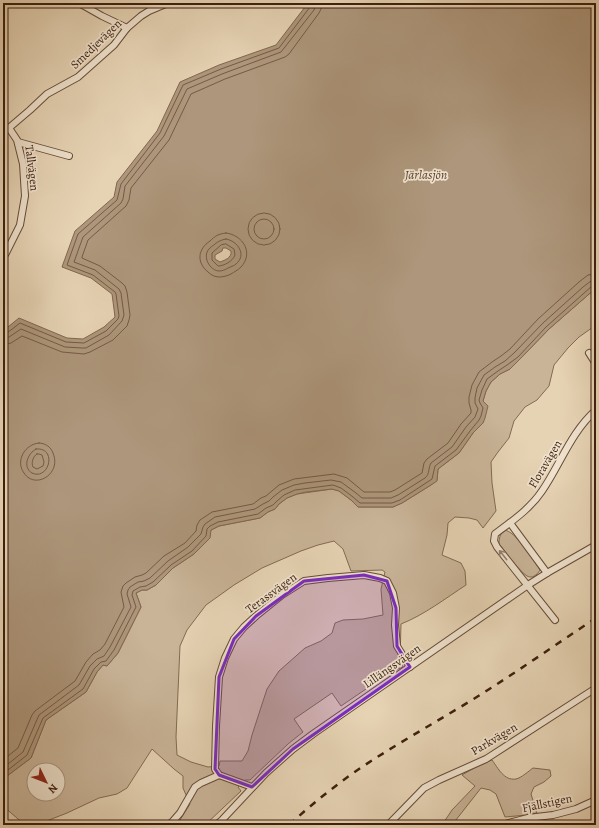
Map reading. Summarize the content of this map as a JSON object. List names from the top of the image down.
{
  "streets": {
    "street": [
      "Smedjevägen",
      "Tallvägen",
      "Floravägen",
      "Terassvägen",
      "Lillängsvägen",
      "Parkvägen",
      "Fjällstigen"
    ]
  },
  "crossings": [
    ["Smedjevägen", "Tallvägen"],
    ["Floravägen", "Lillängsvägen"],
    ["Terassvägen", "Lillängsvägen"]
  ],
  "water": ["Järlasjön"],
  "north": "bottom right"
}
